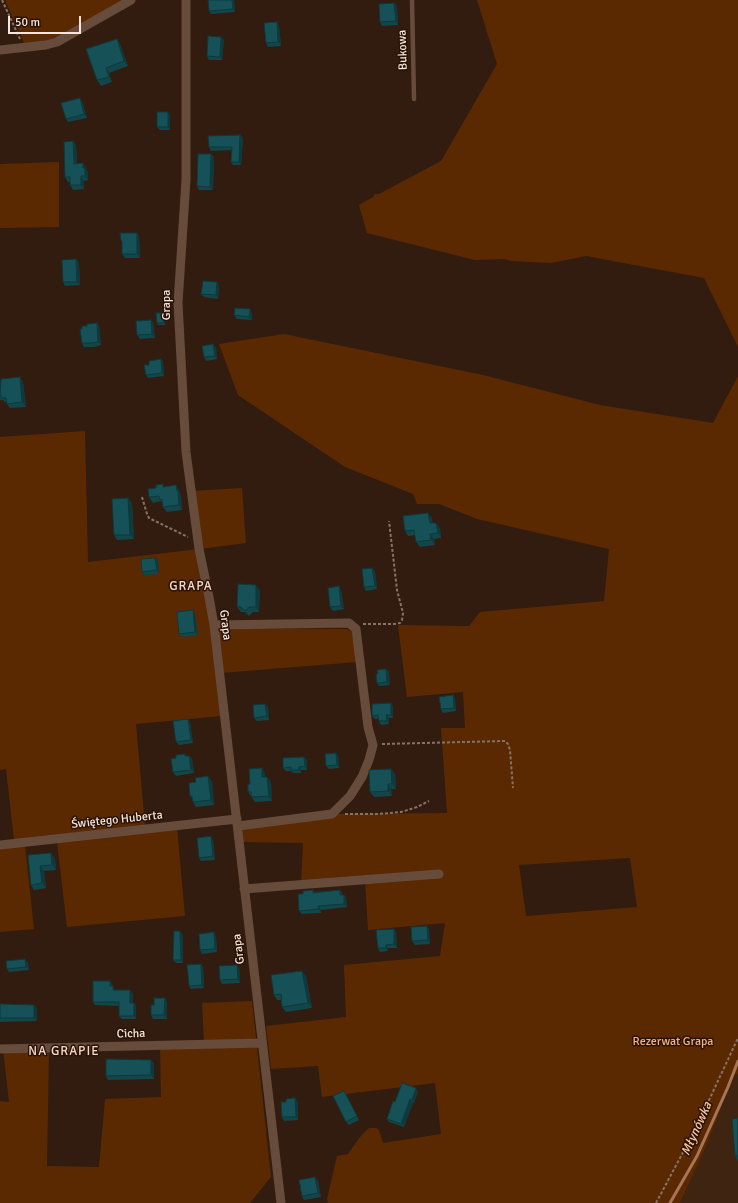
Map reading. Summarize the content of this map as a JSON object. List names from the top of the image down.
{
  "streets": {
    "street": ["Grapa", "Świętego Huberta", "Cicha"],
    "lane": ["Bukowa"]
  },
  "crossings": [
    ["Grapa", "Świętego Huberta"],
    ["Grapa", "Cicha"]
  ],
  "districts": ["GRAPA", "NA GRAPIE"],
  "water": ["Młynówka"],
  "parks": ["Rezerwat Grapa"],
  "scale_bar": "50 m"
}
